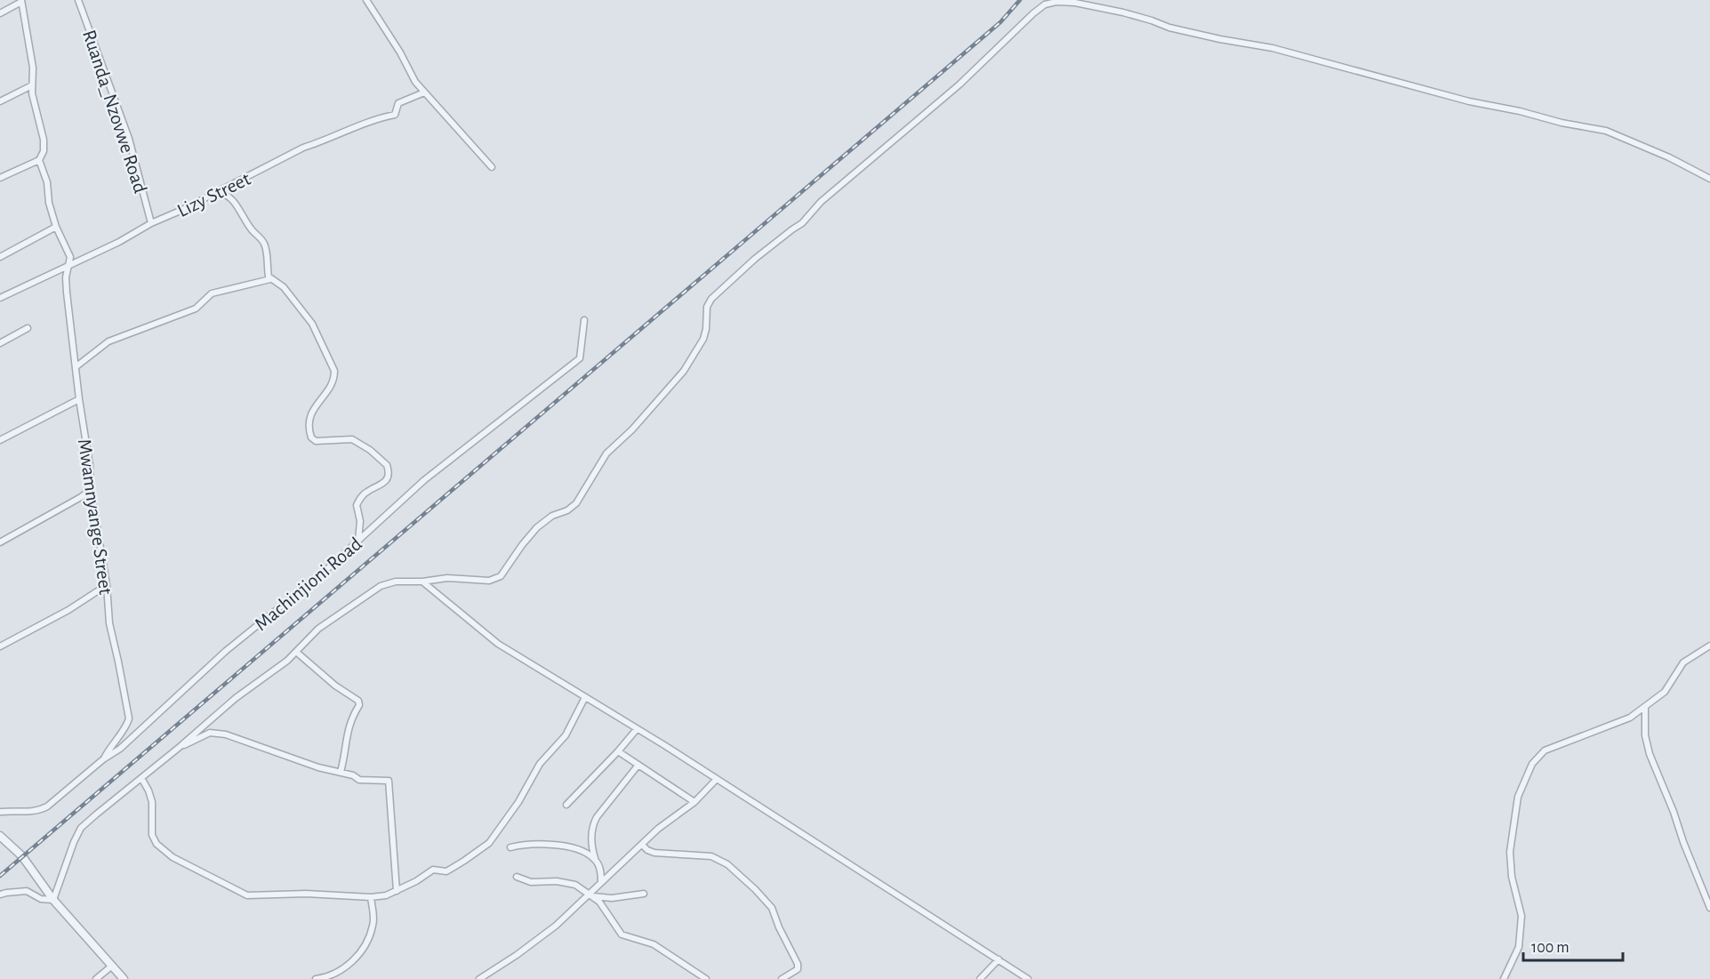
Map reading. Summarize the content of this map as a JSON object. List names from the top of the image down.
{
  "streets": {
    "street": [
      "Ruanda_Nzovwe Road",
      "Lizy Street",
      "Mwamnyange Street",
      "Machinjioni Road"
    ]
  },
  "crossings": [
    ["Ruanda_Nzovwe Road", "Lizy Street"],
    ["Lizy Street", "Mwamnyange Street"],
    ["Mwamnyange Street", "Machinjioni Road"]
  ],
  "scale_bar": "100 m"
}
